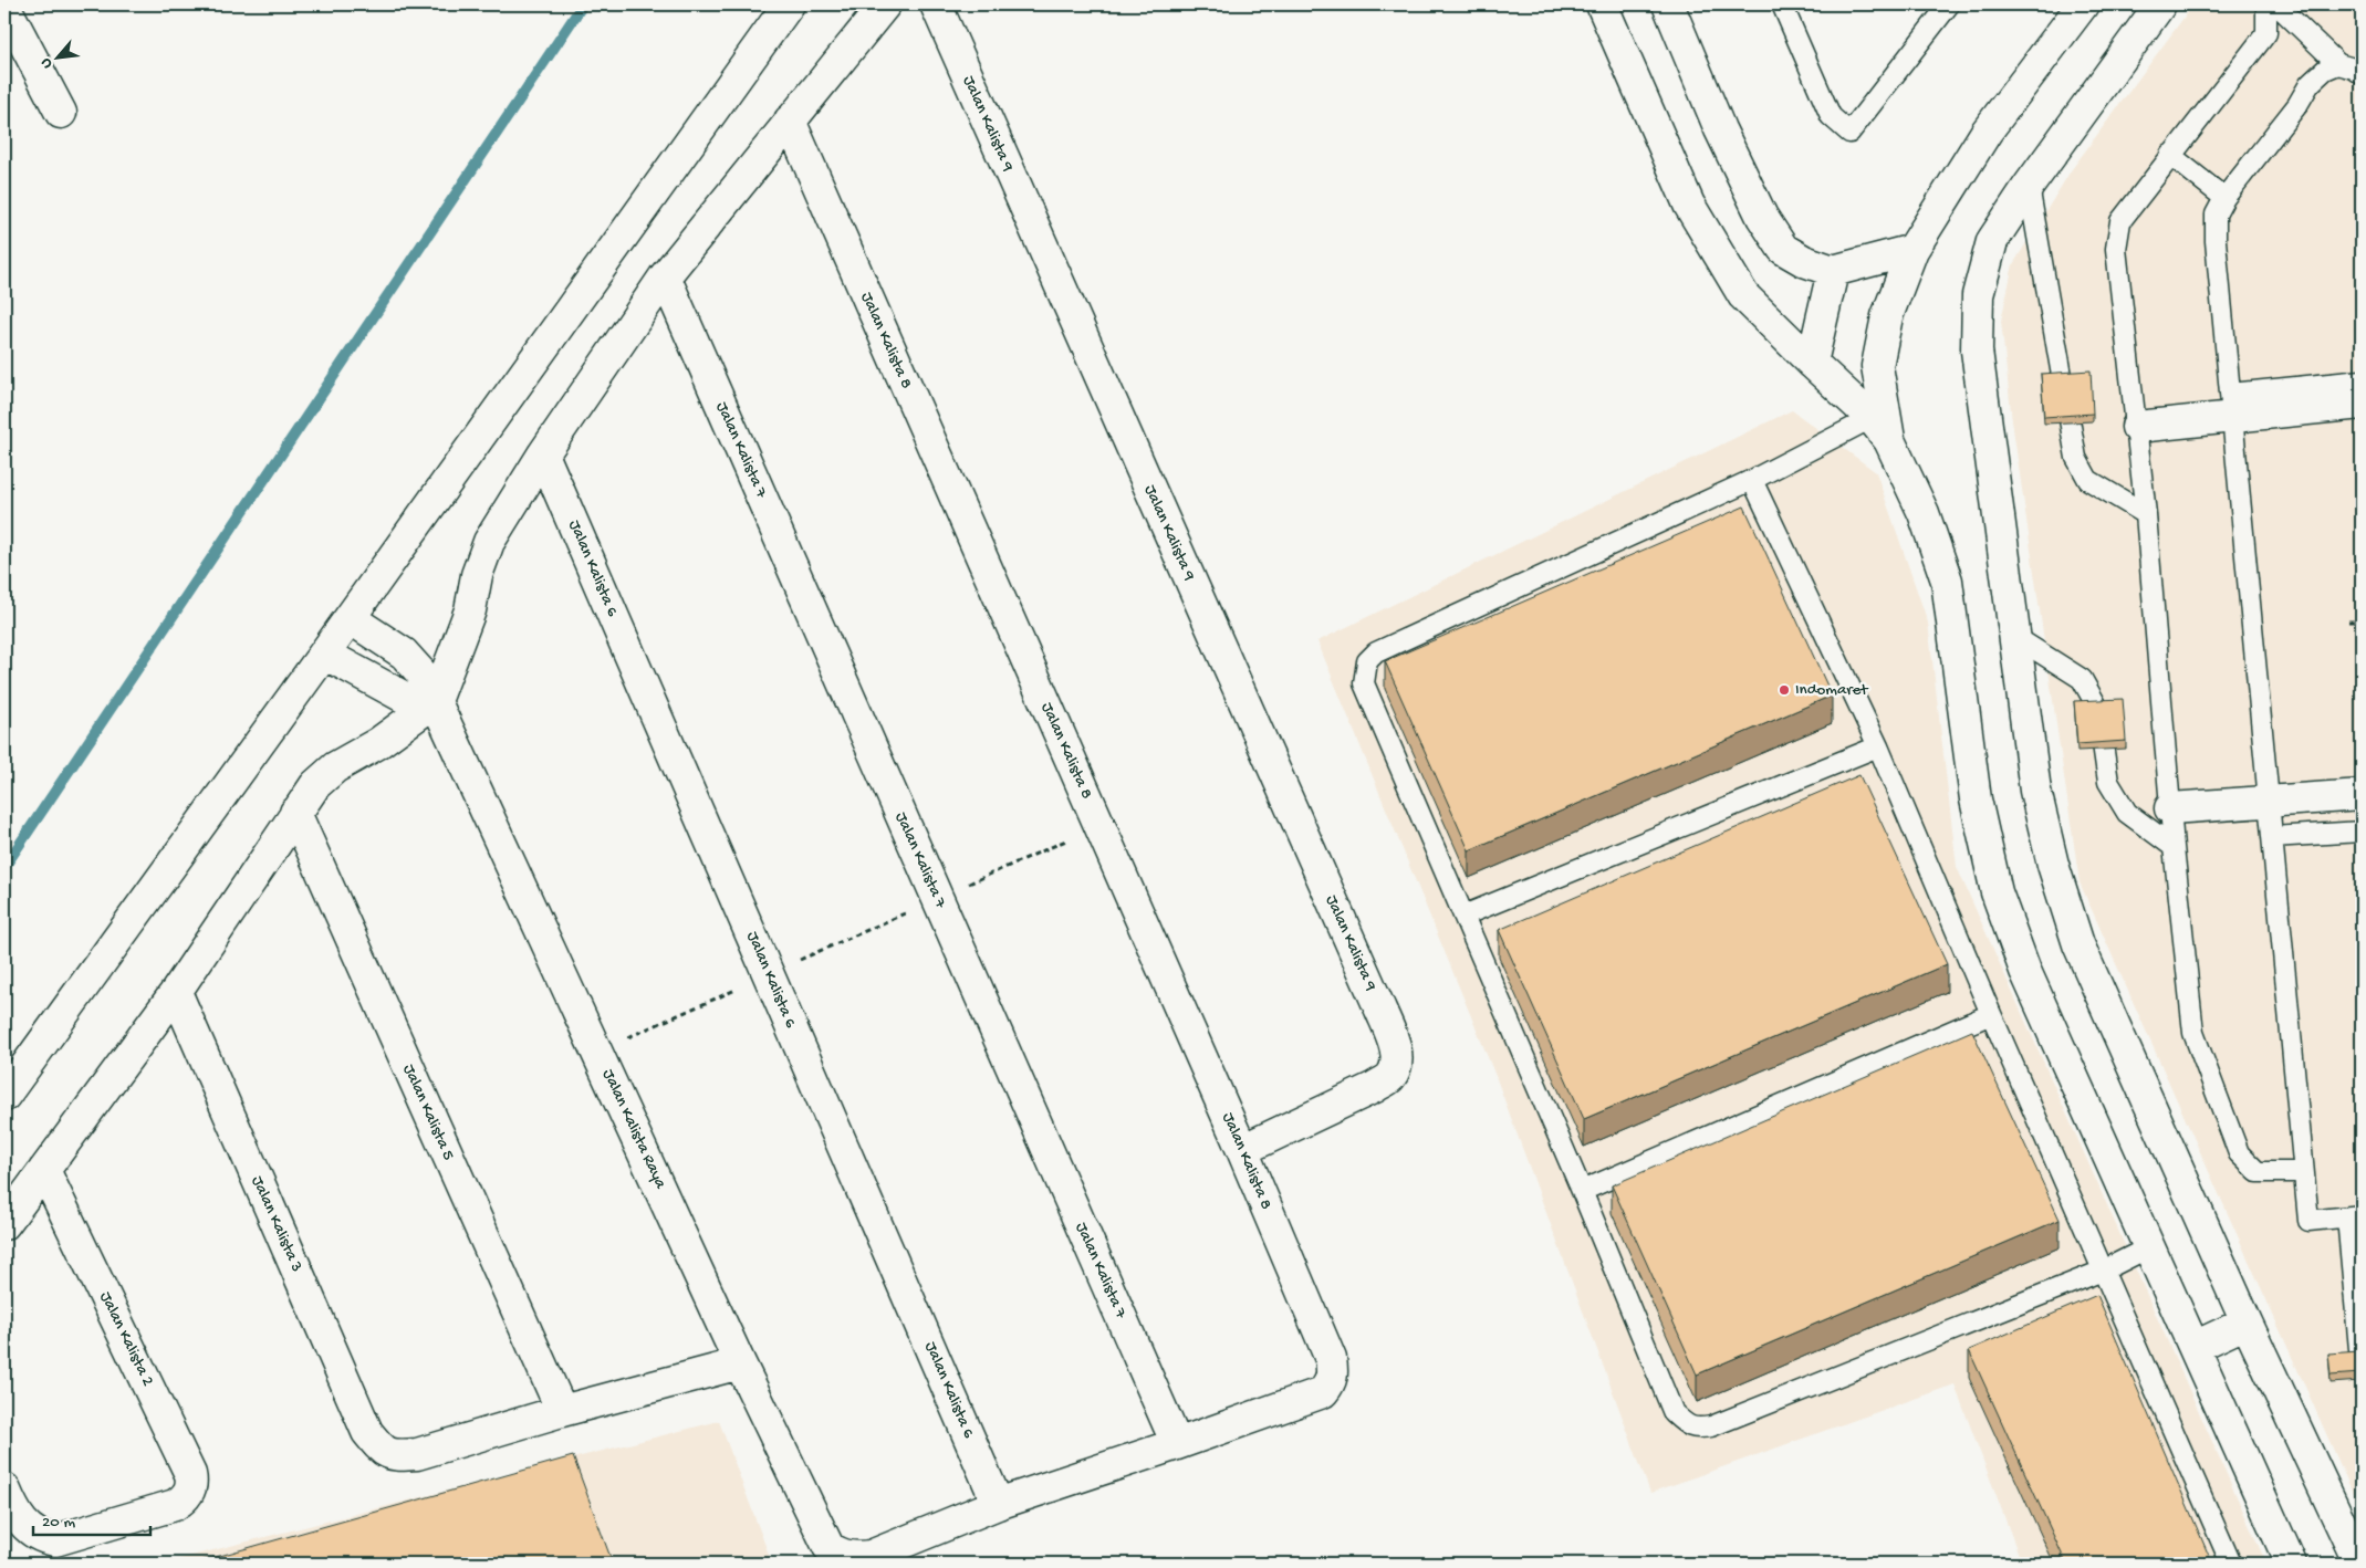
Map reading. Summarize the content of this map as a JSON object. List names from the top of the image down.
{
  "streets": {
    "street": [
      "Jalan Kalista 9",
      "Jalan Kalista 8",
      "Jalan Kalista 7",
      "Jalan Kalista 6",
      "Jalan Kalista 5",
      "Jalan Kalista Raya",
      "Jalan Kalista 3",
      "Jalan Kalista 2"
    ]
  },
  "crossings": [
    ["Jalan Kalista 9", "Jalan Kalista 8"],
    ["Jalan Kalista 8", "Jalan Kalista 7"],
    ["Jalan Kalista 6", "Jalan Kalista Raya"],
    ["Jalan Kalista 5", "Jalan Kalista 3"]
  ],
  "places": ["Indomaret"],
  "scale_bar": "20 m",
  "north": "bottom left"
}
